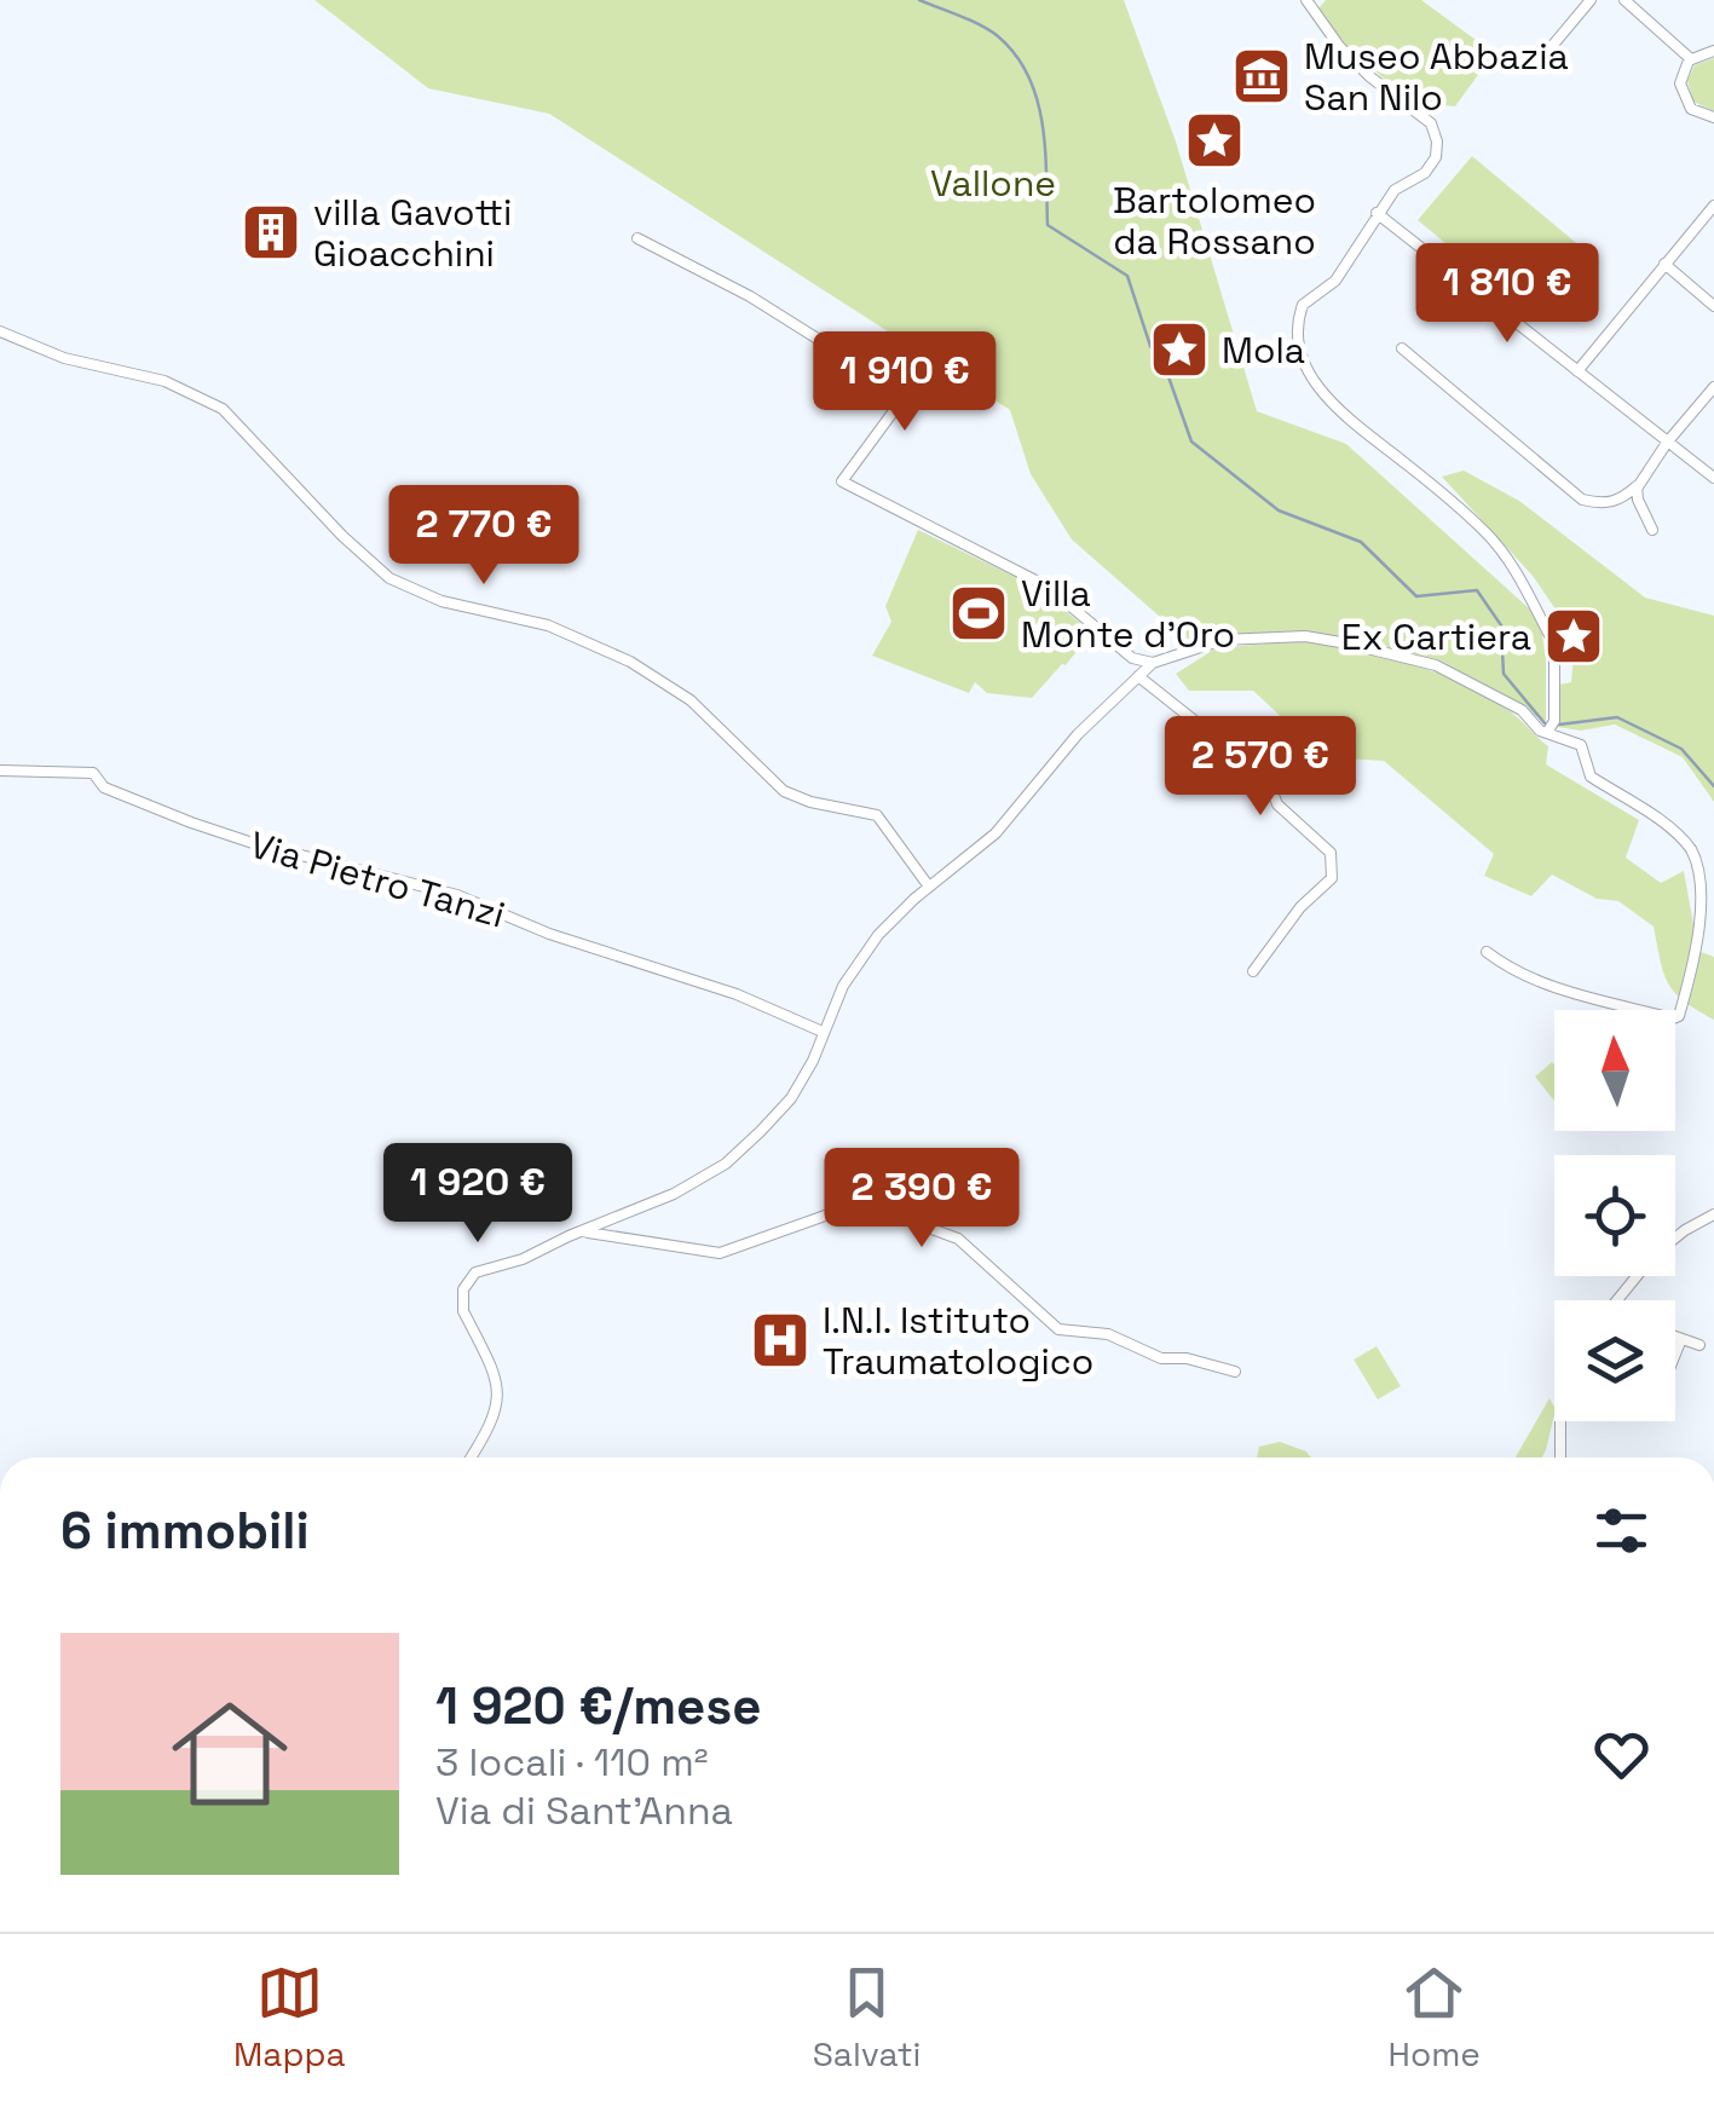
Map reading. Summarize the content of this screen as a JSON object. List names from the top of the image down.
{
  "streets": {
    "street": ["Via Pietro Tanzi"]
  },
  "parks": ["Vallone"],
  "places": {
    "museum": ["Museo Abbazia San Nilo"],
    "place": ["Bartolomeo da Rossano", "Mola", "Ex Cartiera"],
    "building": ["villa Gavotti Gioacchini"],
    "sports": ["Villa Monte d'Oro"],
    "hospital": ["I.N.I. Istituto Traumatologico"]
  },
  "north": "top",
  "page": {
    "price": [
      "1 810 €",
      "1 910 €",
      "2 770 €",
      "2 570 €",
      "1 920 €",
      "2 390 €"
    ],
    "heading": "6 immobili",
    "list": [
      {
        "name": "1 920 €/mese",
        "note": "3 locali · 110 m² · Via di Sant'Anna"
      }
    ],
    "tabs": ["Mappa", "Salvati", "Home"]
  }
}
